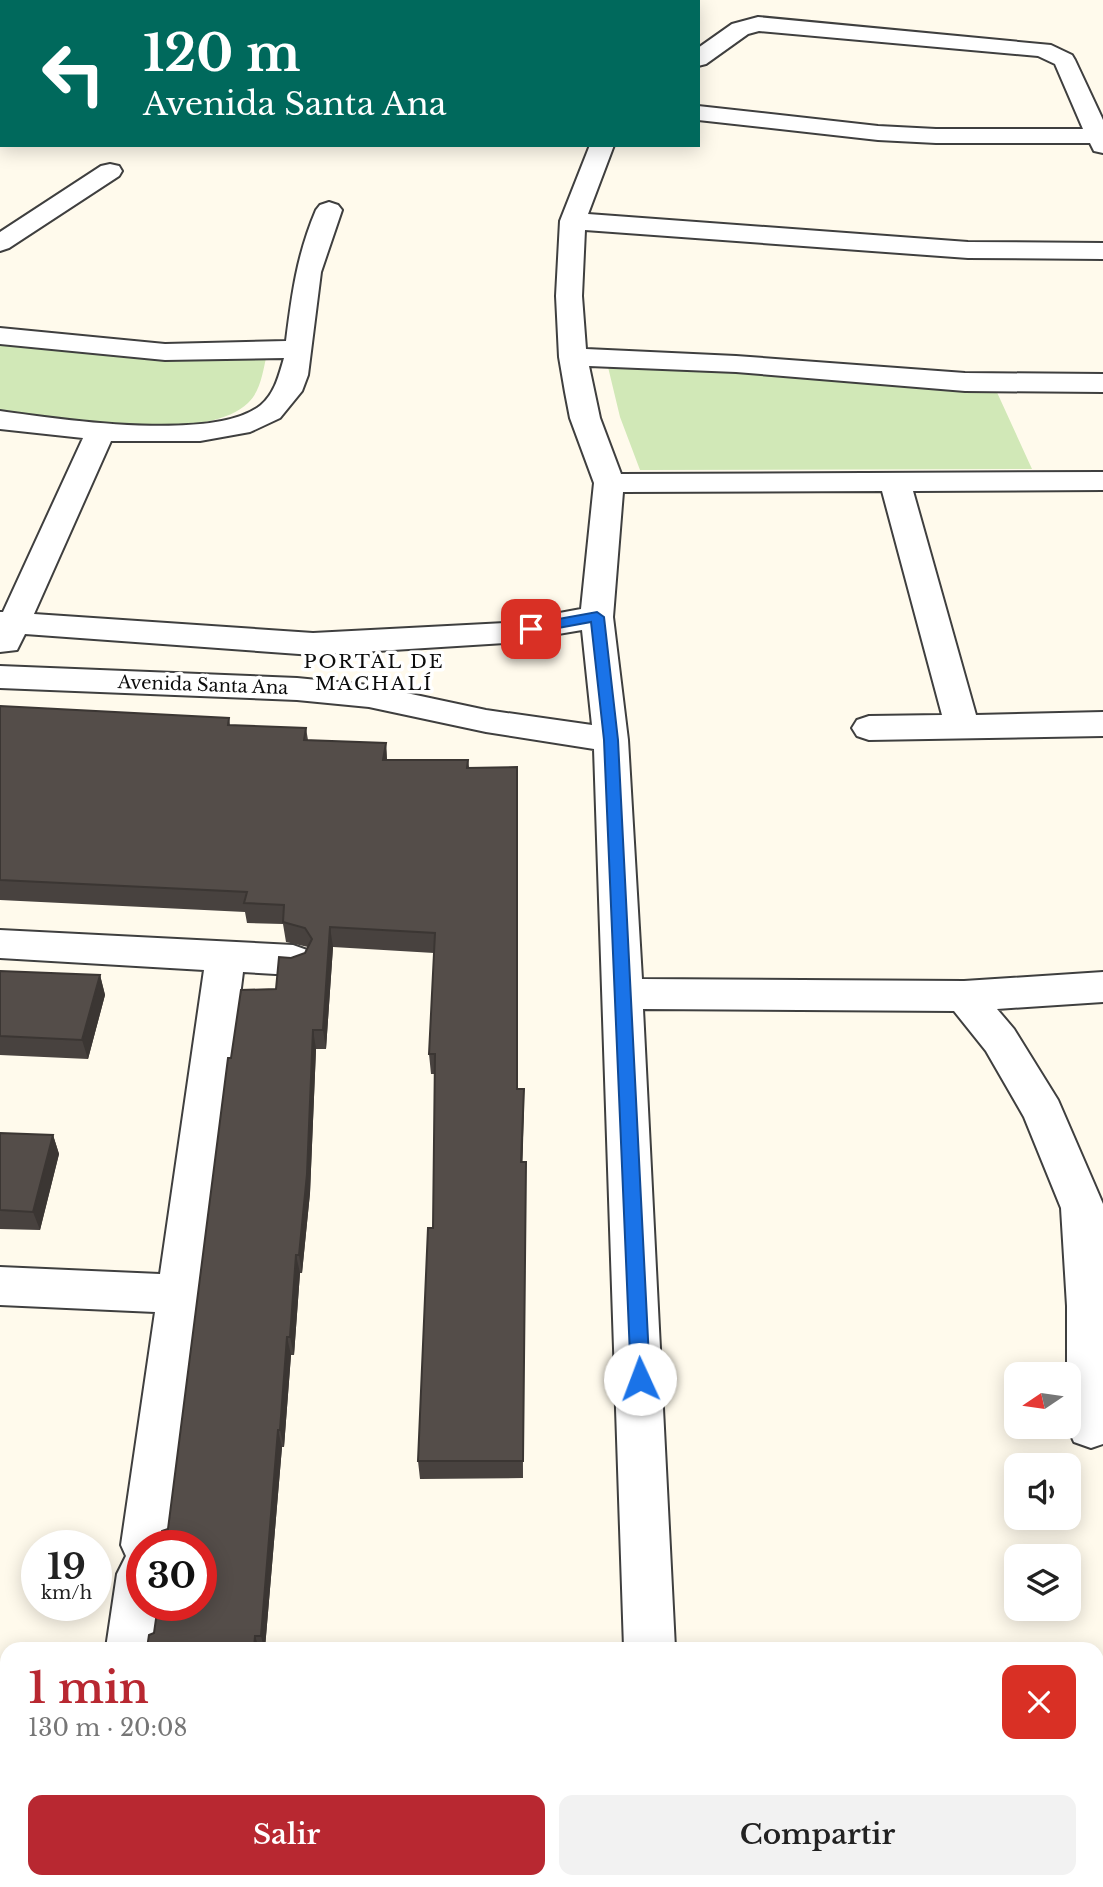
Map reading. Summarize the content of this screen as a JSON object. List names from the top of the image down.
{
  "streets": {
    "street": ["Avenida Santa Ana"]
  },
  "districts": ["PORTAL DE MACHALÍ"],
  "north": "left",
  "page": {
    "turn": ["120 m", "Avenida Santa Ana"],
    "speed": "19 km/h",
    "limit": "30",
    "heading": ["1 min", "130 m · 20:08"],
    "buttons": ["Salir", "Compartir"]
  }
}
